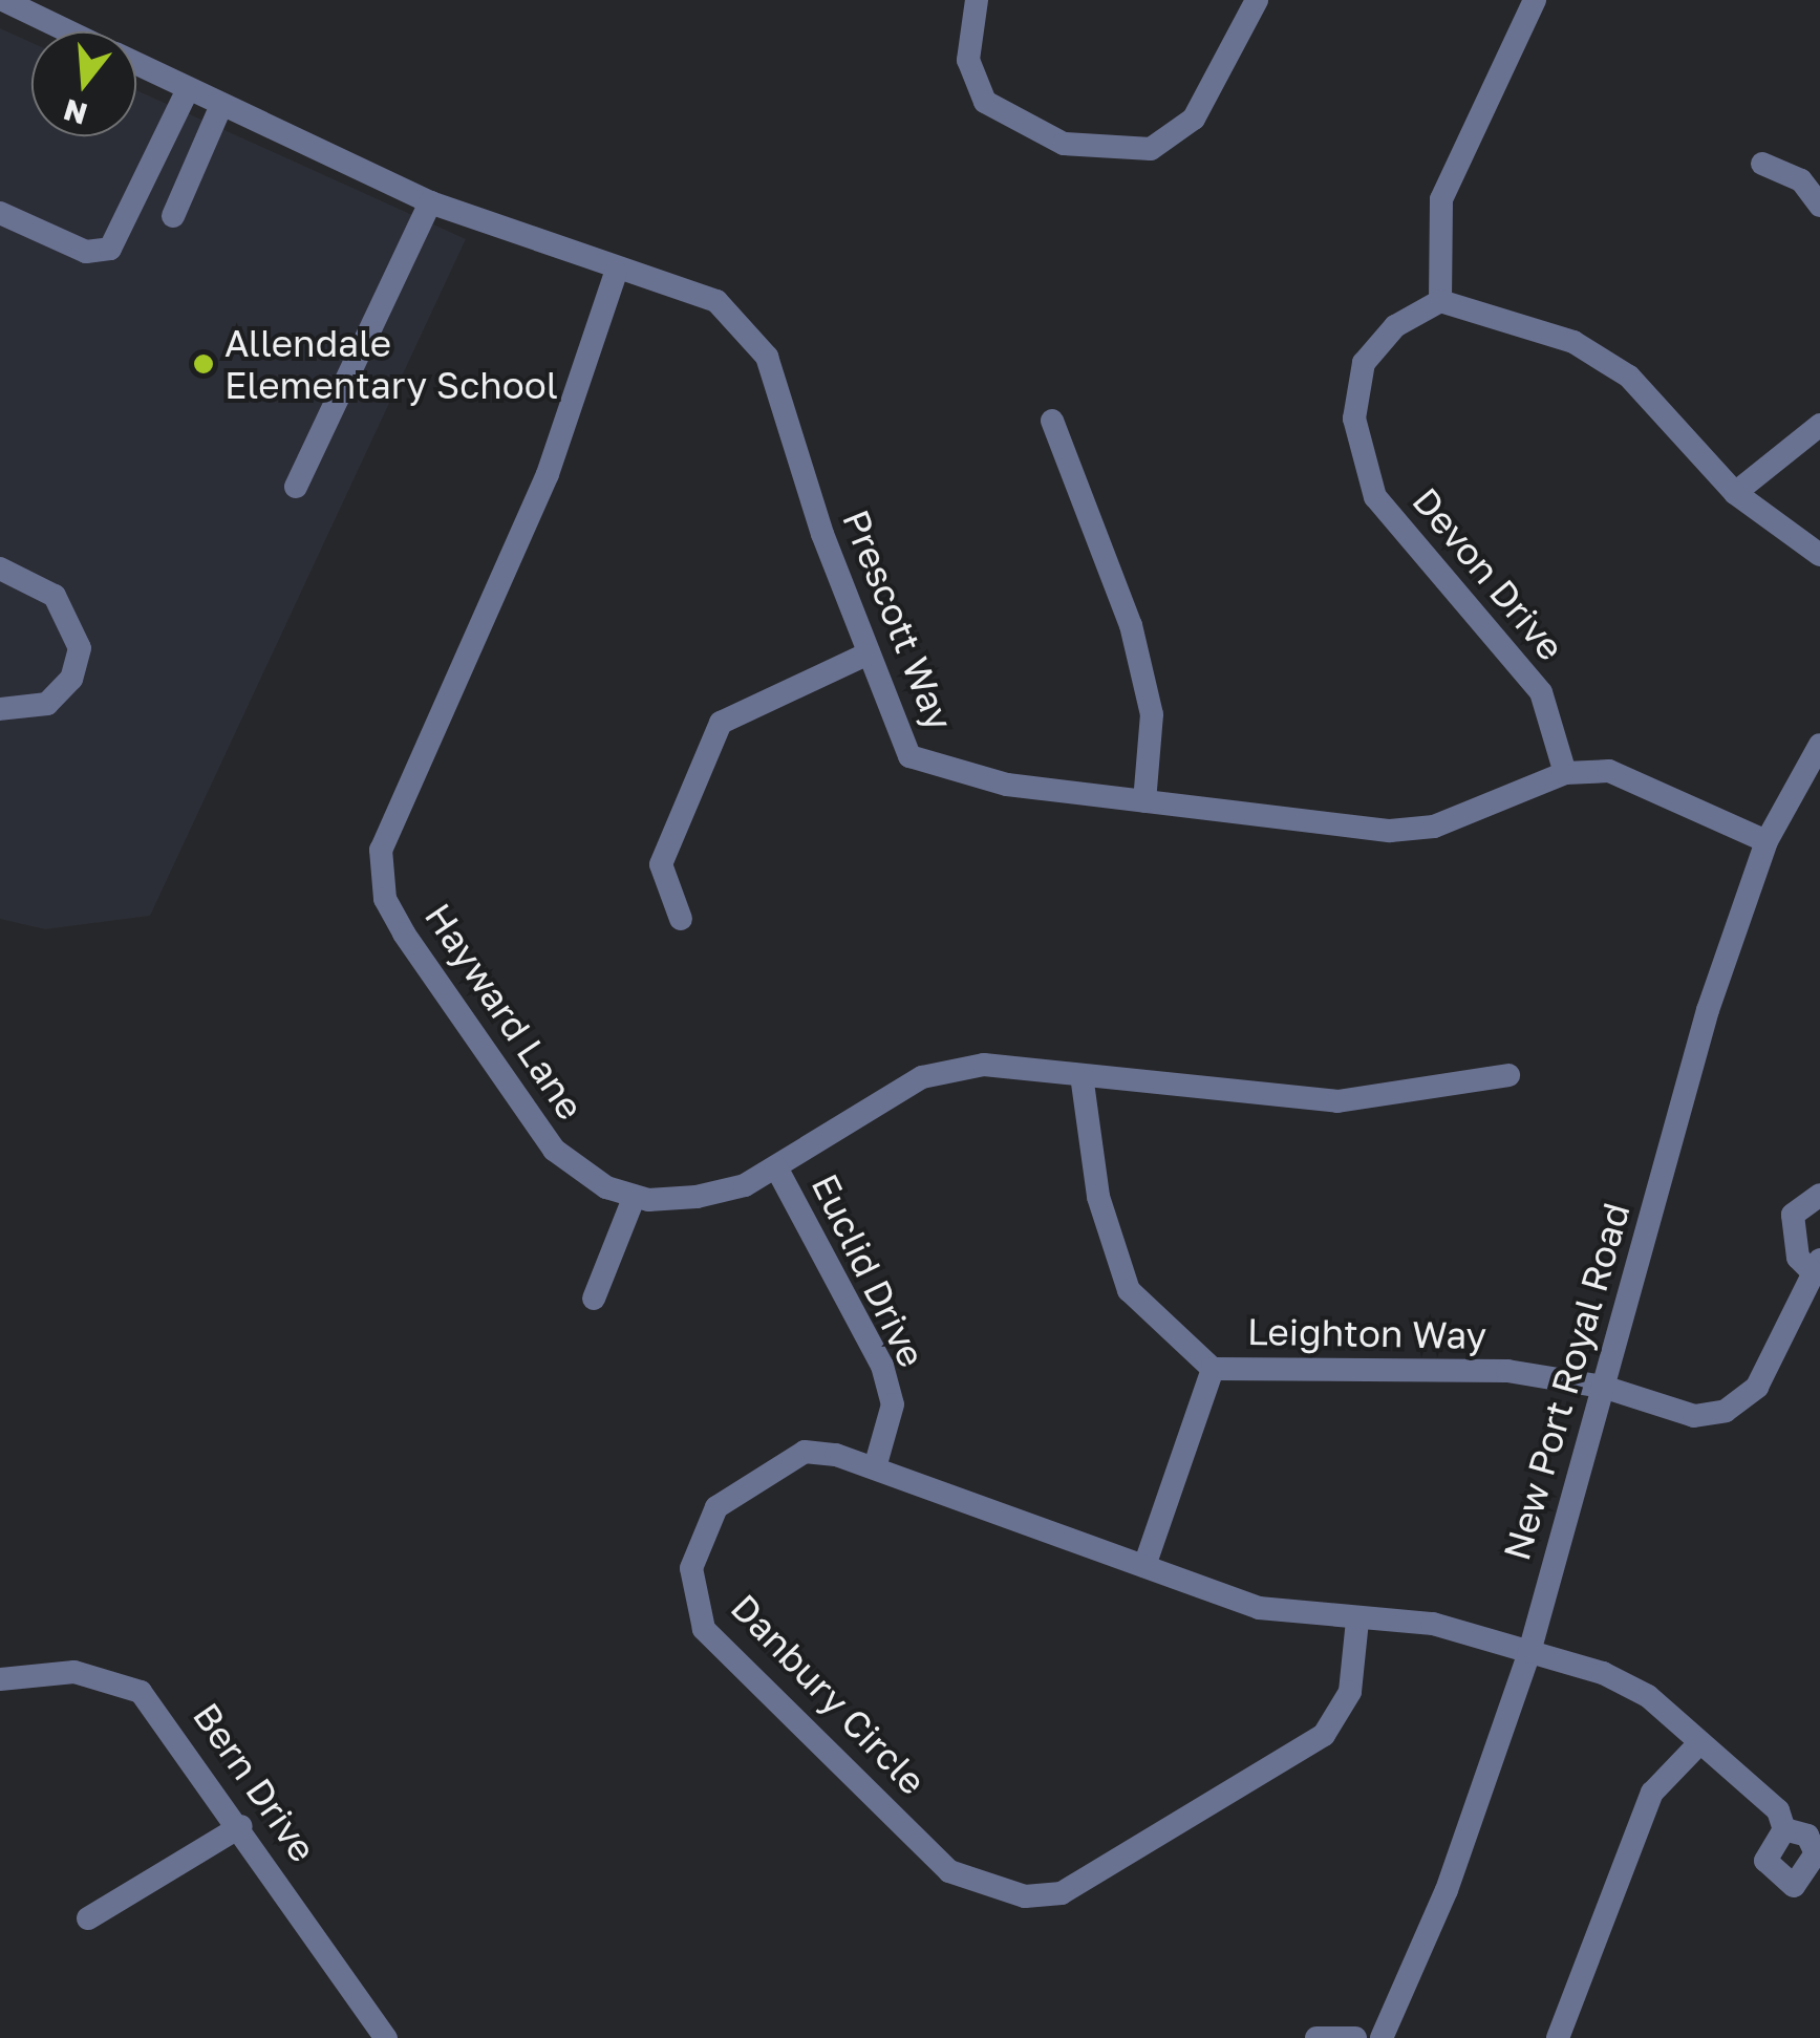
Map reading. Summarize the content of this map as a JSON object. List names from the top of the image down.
{
  "streets": {
    "street": [
      "Devon Drive",
      "Prescott Way",
      "Hayward Lane",
      "Euclid Drive",
      "Leighton Way",
      "New Port Royal Road",
      "Danbury Circle",
      "Bern Drive"
    ]
  },
  "crossings": [
    ["Devon Drive", "Prescott Way"],
    ["Prescott Way", "Hayward Lane"],
    ["Prescott Way", "New Port Royal Road"],
    ["Hayward Lane", "Euclid Drive"],
    ["Hayward Lane", "Leighton Way"],
    ["Euclid Drive", "Danbury Circle"],
    ["Leighton Way", "New Port Royal Road"],
    ["New Port Royal Road", "Danbury Circle"]
  ],
  "places": ["Allendale Elementary School"],
  "north": "bottom"
}
